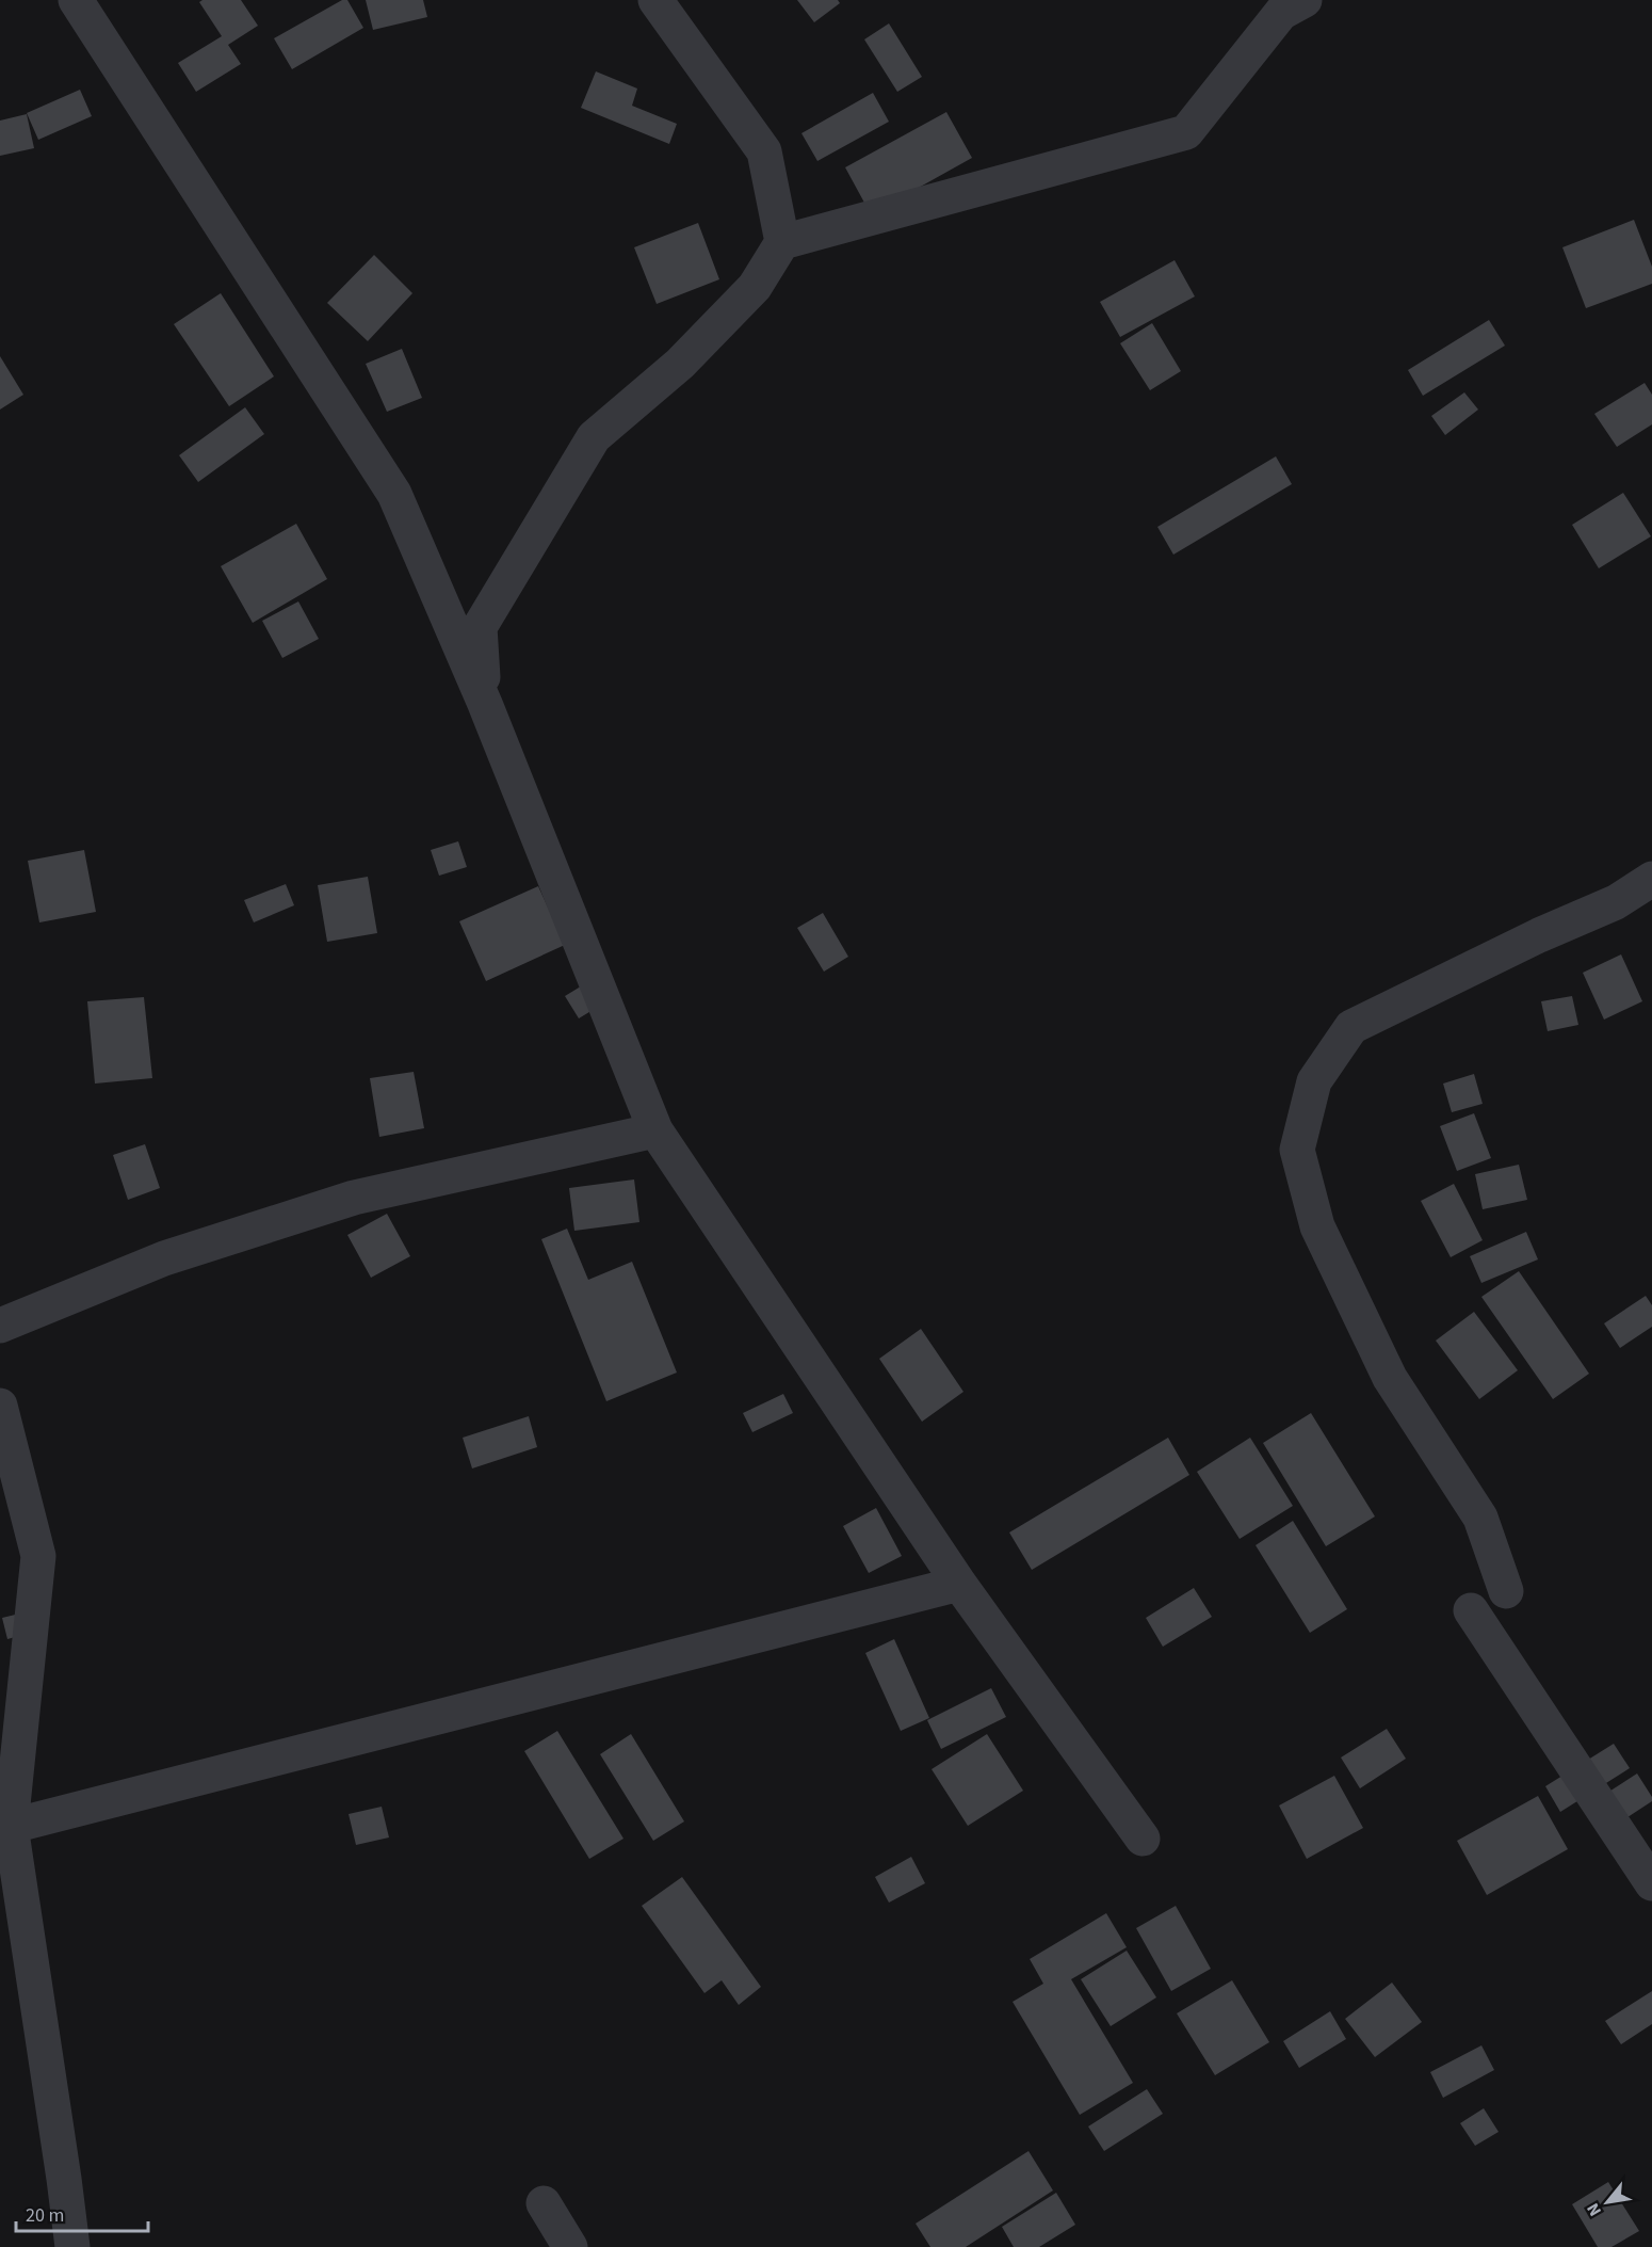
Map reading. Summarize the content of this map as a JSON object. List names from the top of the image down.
{
  "scale_bar": "20 m",
  "north": "bottom left"
}
